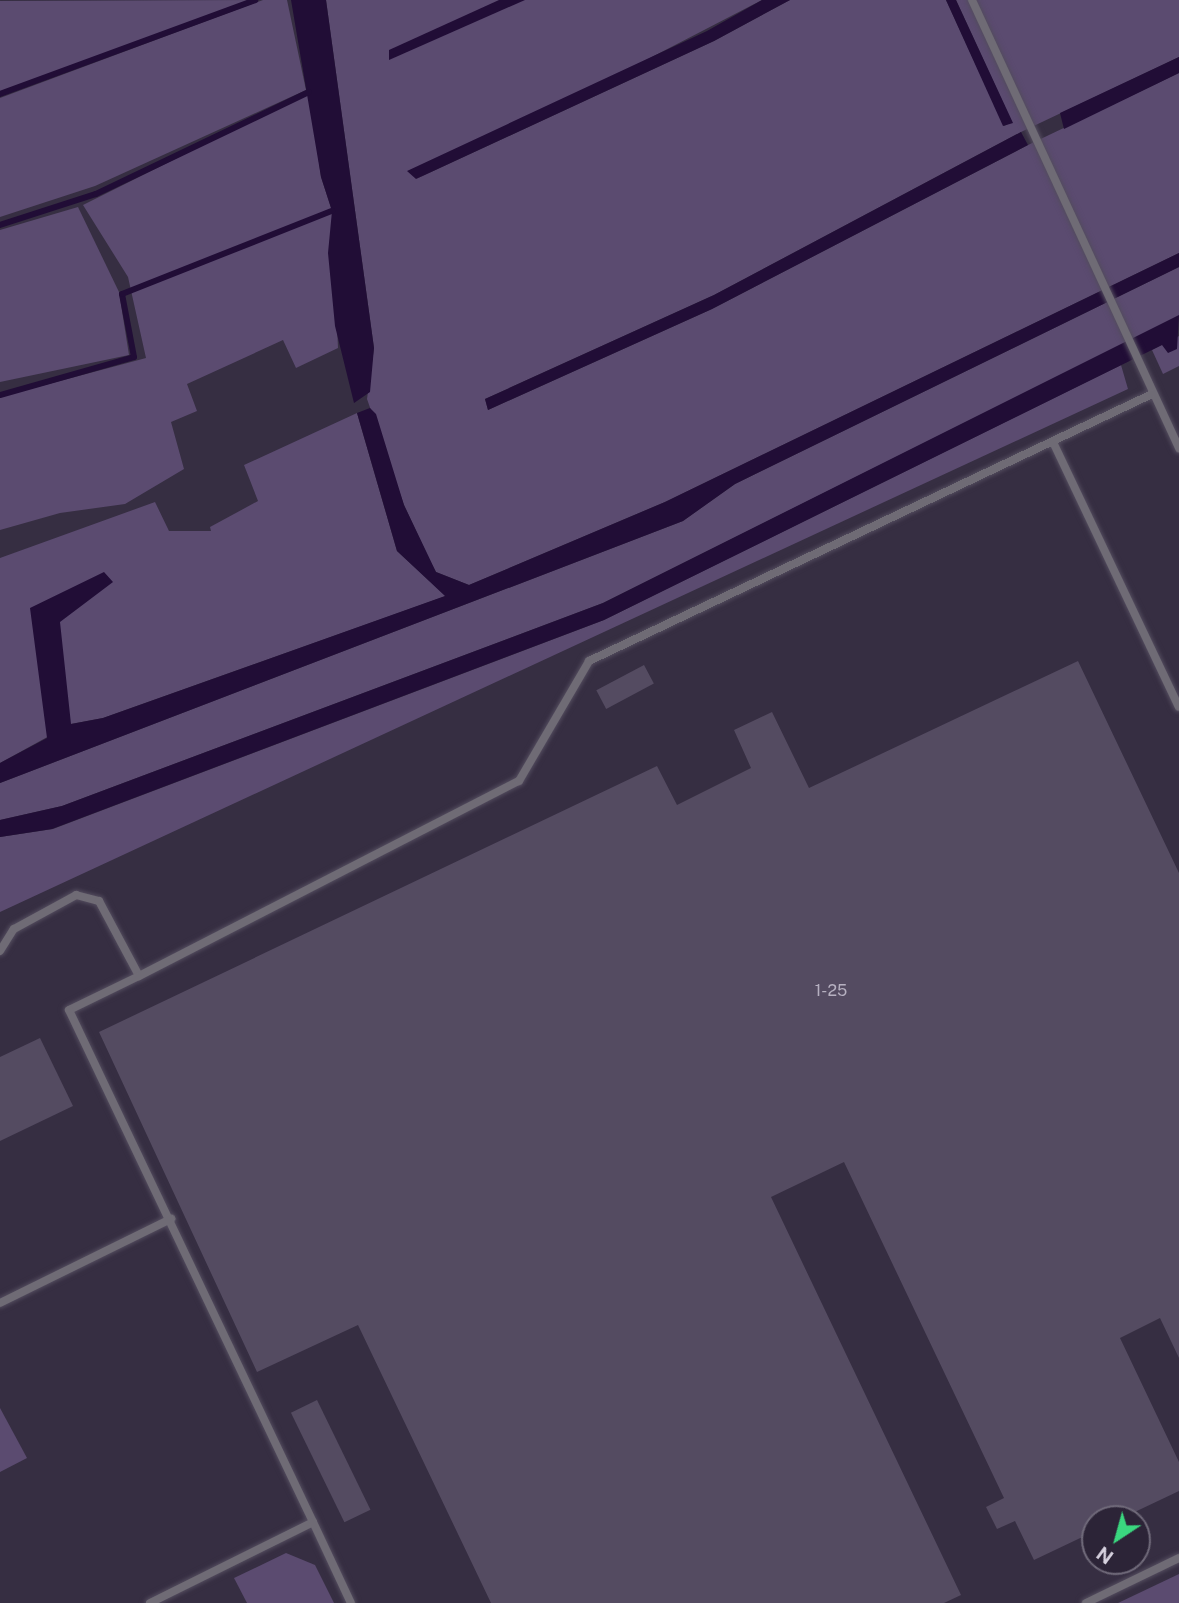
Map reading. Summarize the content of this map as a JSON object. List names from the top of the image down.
{
  "house_numbers": ["1-25"],
  "north": "bottom left"
}
